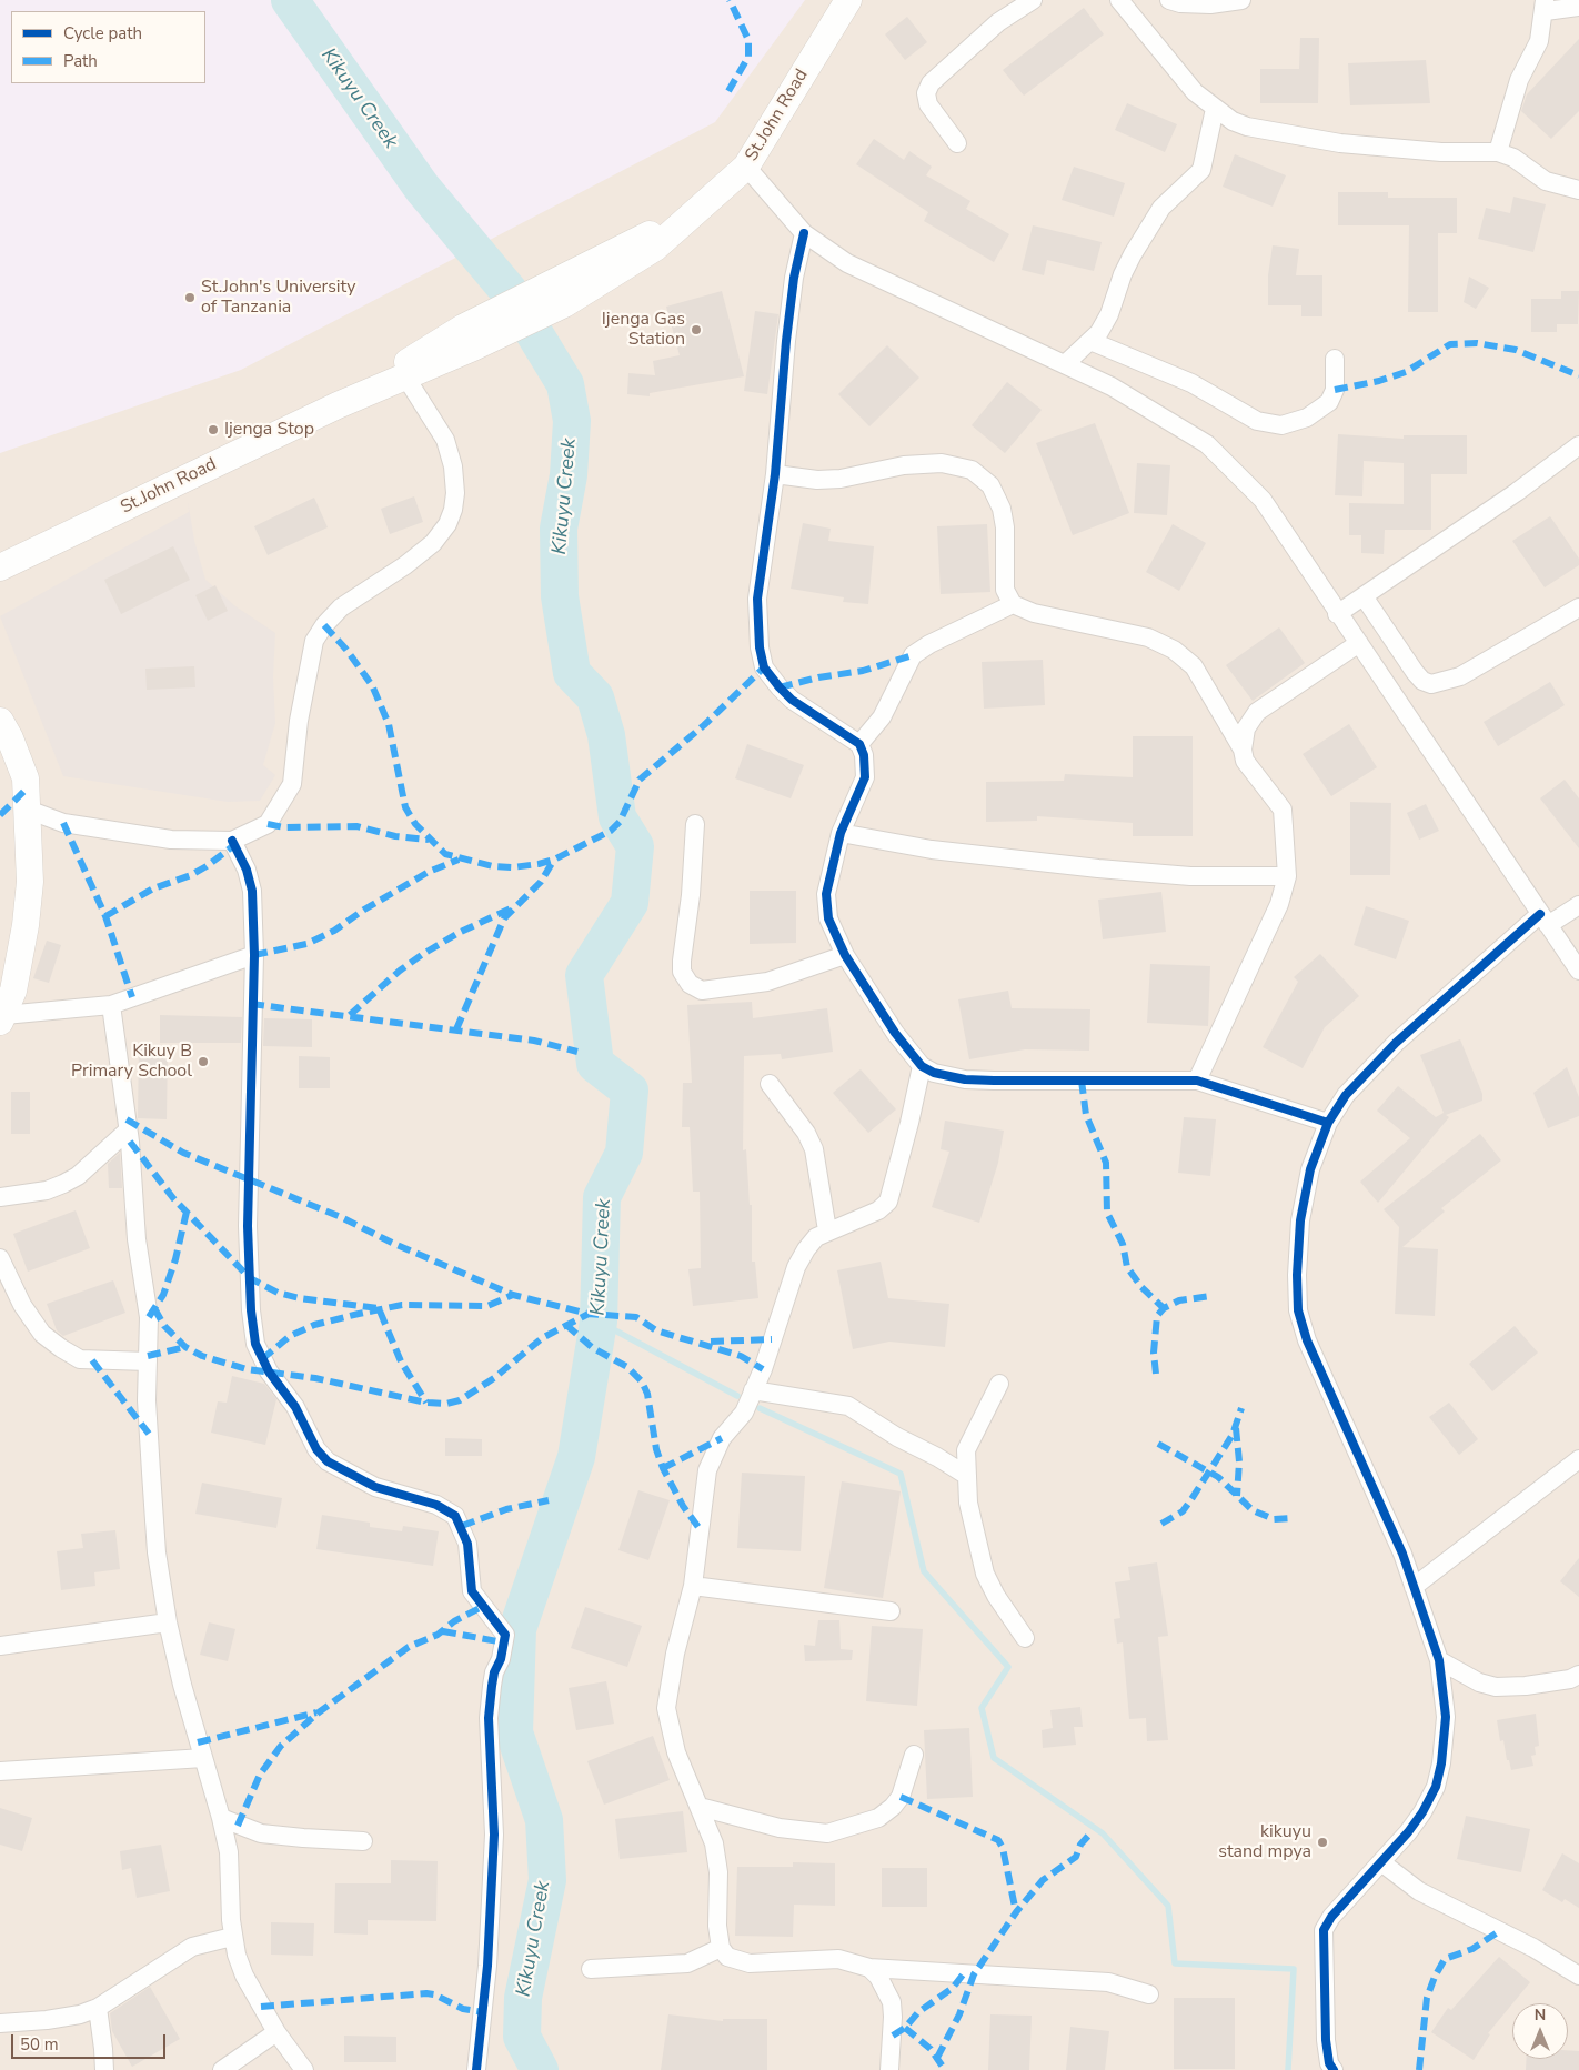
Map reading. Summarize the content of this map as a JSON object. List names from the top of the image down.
{
  "streets": {
    "street": ["St.John Road"]
  },
  "water": ["Kikuyu Creek"],
  "places": [
    "St.John's University of Tanzania",
    "Ijenga Gas Station",
    "Ijenga Stop",
    "Kikuy B Primary School",
    "kikuyu stand mpya"
  ],
  "legend": ["Cycle path", "Path"],
  "scale_bar": "50 m",
  "north": "top"
}
